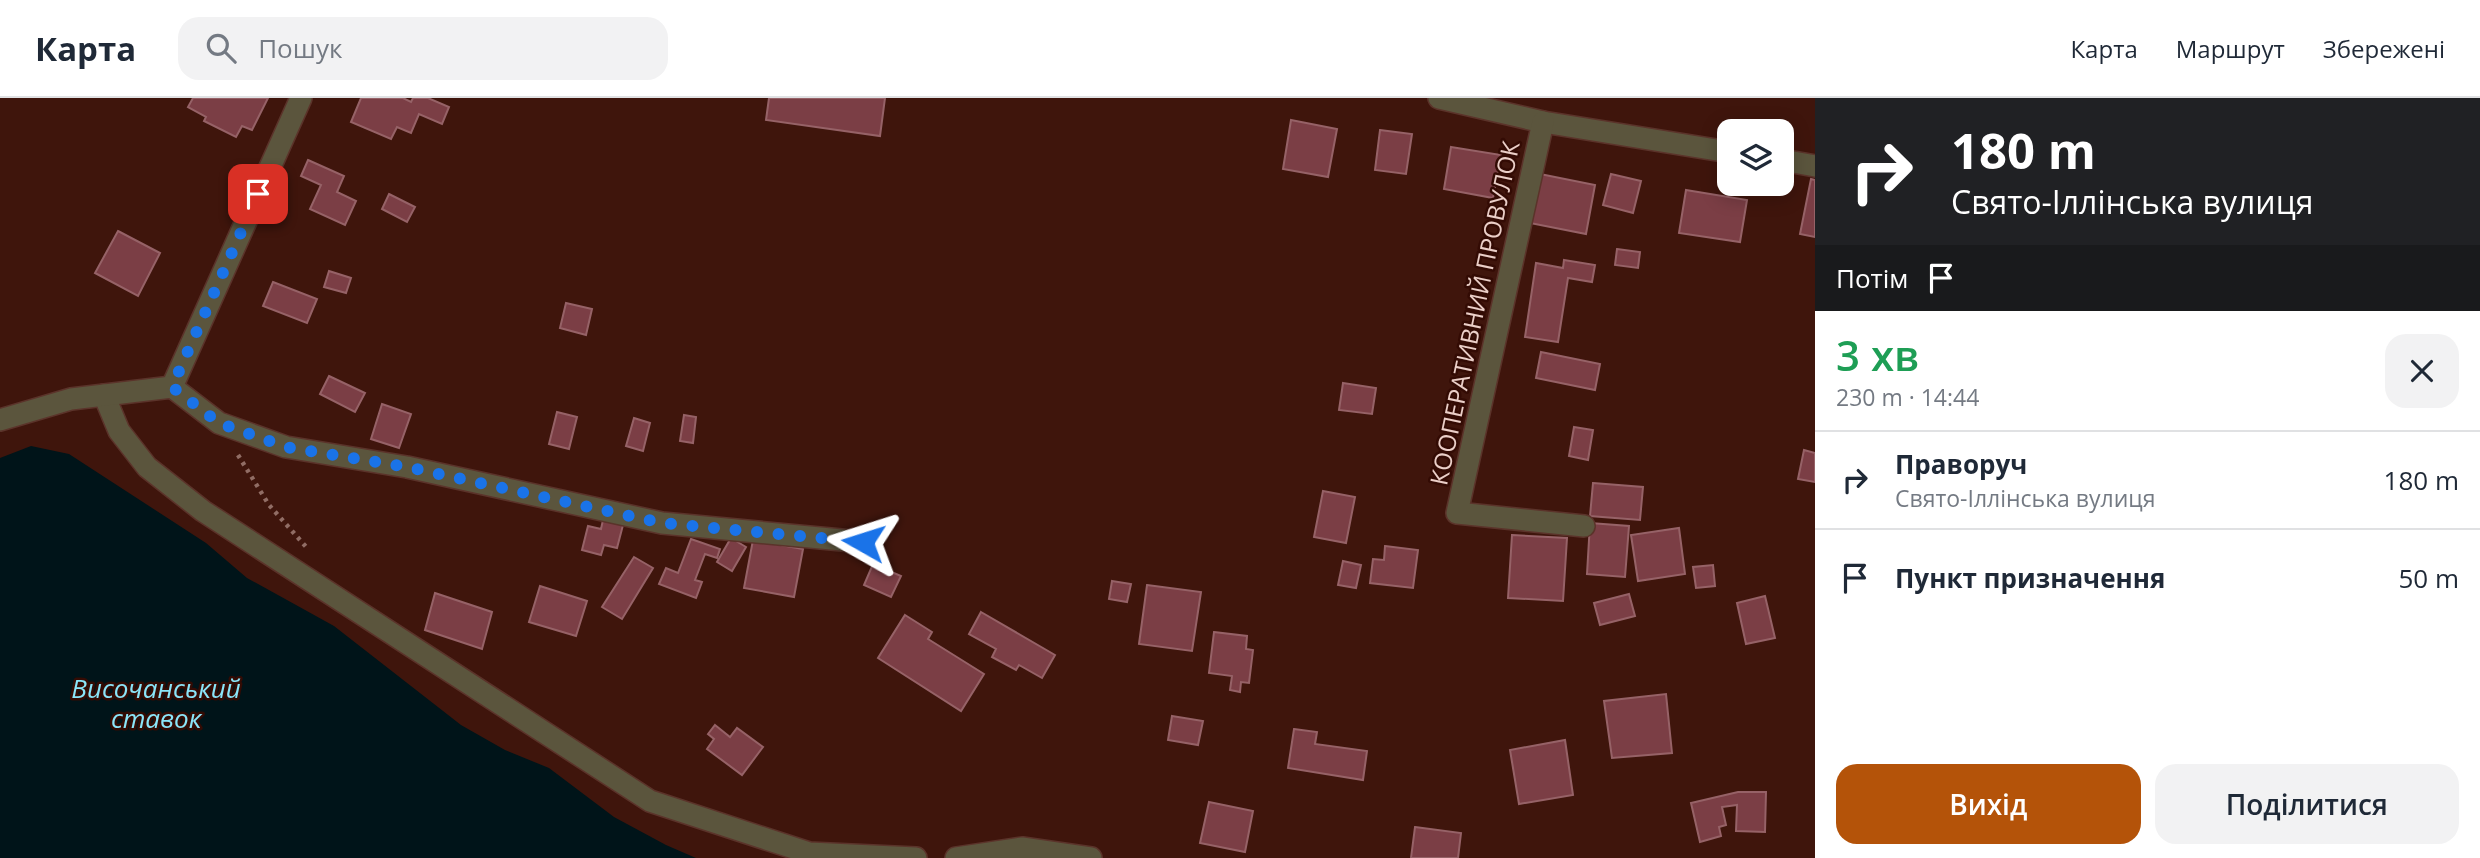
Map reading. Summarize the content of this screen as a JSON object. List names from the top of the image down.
{
  "streets": {
    "street": ["КООПЕРАТИВНИЙ ПРОВУЛОК"]
  },
  "water": ["Височанський ставок"],
  "page": {
    "header": "Карта",
    "search": "Пошук",
    "nav": ["Карта", "Маршрут", "Збережені"],
    "turn": ["180 m", "Свято-Іллінська вулиця"],
    "then": "Потім",
    "heading": ["3 хв", "230 m · 14:44"],
    "list": [
      {
        "name": "Праворуч",
        "note": "Свято-Іллінська вулиця",
        "value": "180 m"
      },
      {
        "name": "Пункт призначення",
        "value": "50 m"
      }
    ],
    "buttons": ["Вихід", "Поділитися"]
  }
}
